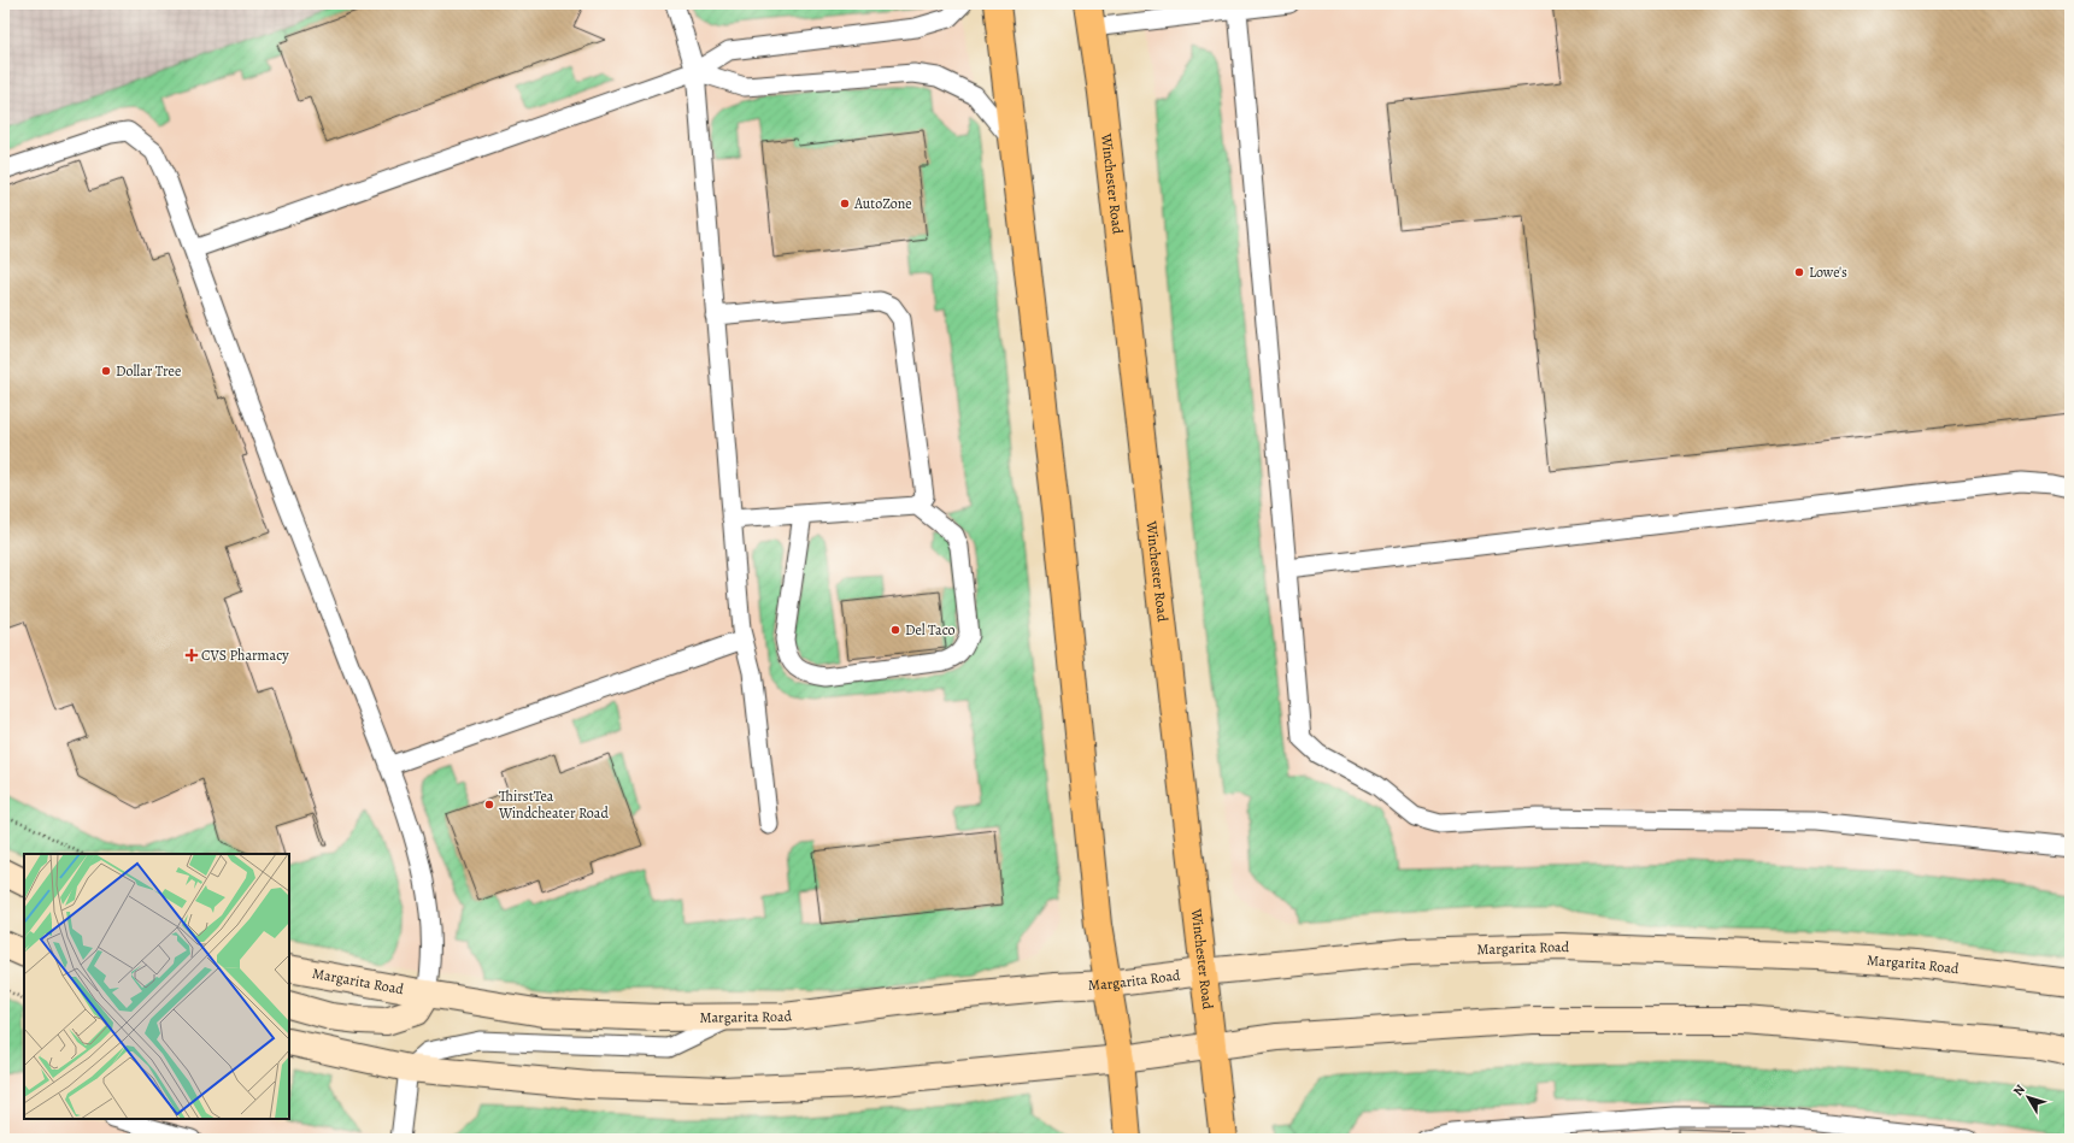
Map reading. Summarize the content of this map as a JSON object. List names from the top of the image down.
{
  "streets": {
    "main road": ["Winchester Road", "Margarita Road"]
  },
  "crossings": [
    ["Winchester Road", "Margarita Road"]
  ],
  "places": {
    "other": [
      "AutoZone",
      "Lowe's",
      "Dollar Tree",
      "Del Taco",
      "ThirstTea Windcheater Road"
    ],
    "health": ["CVS Pharmacy"]
  },
  "north": "top left"
}
